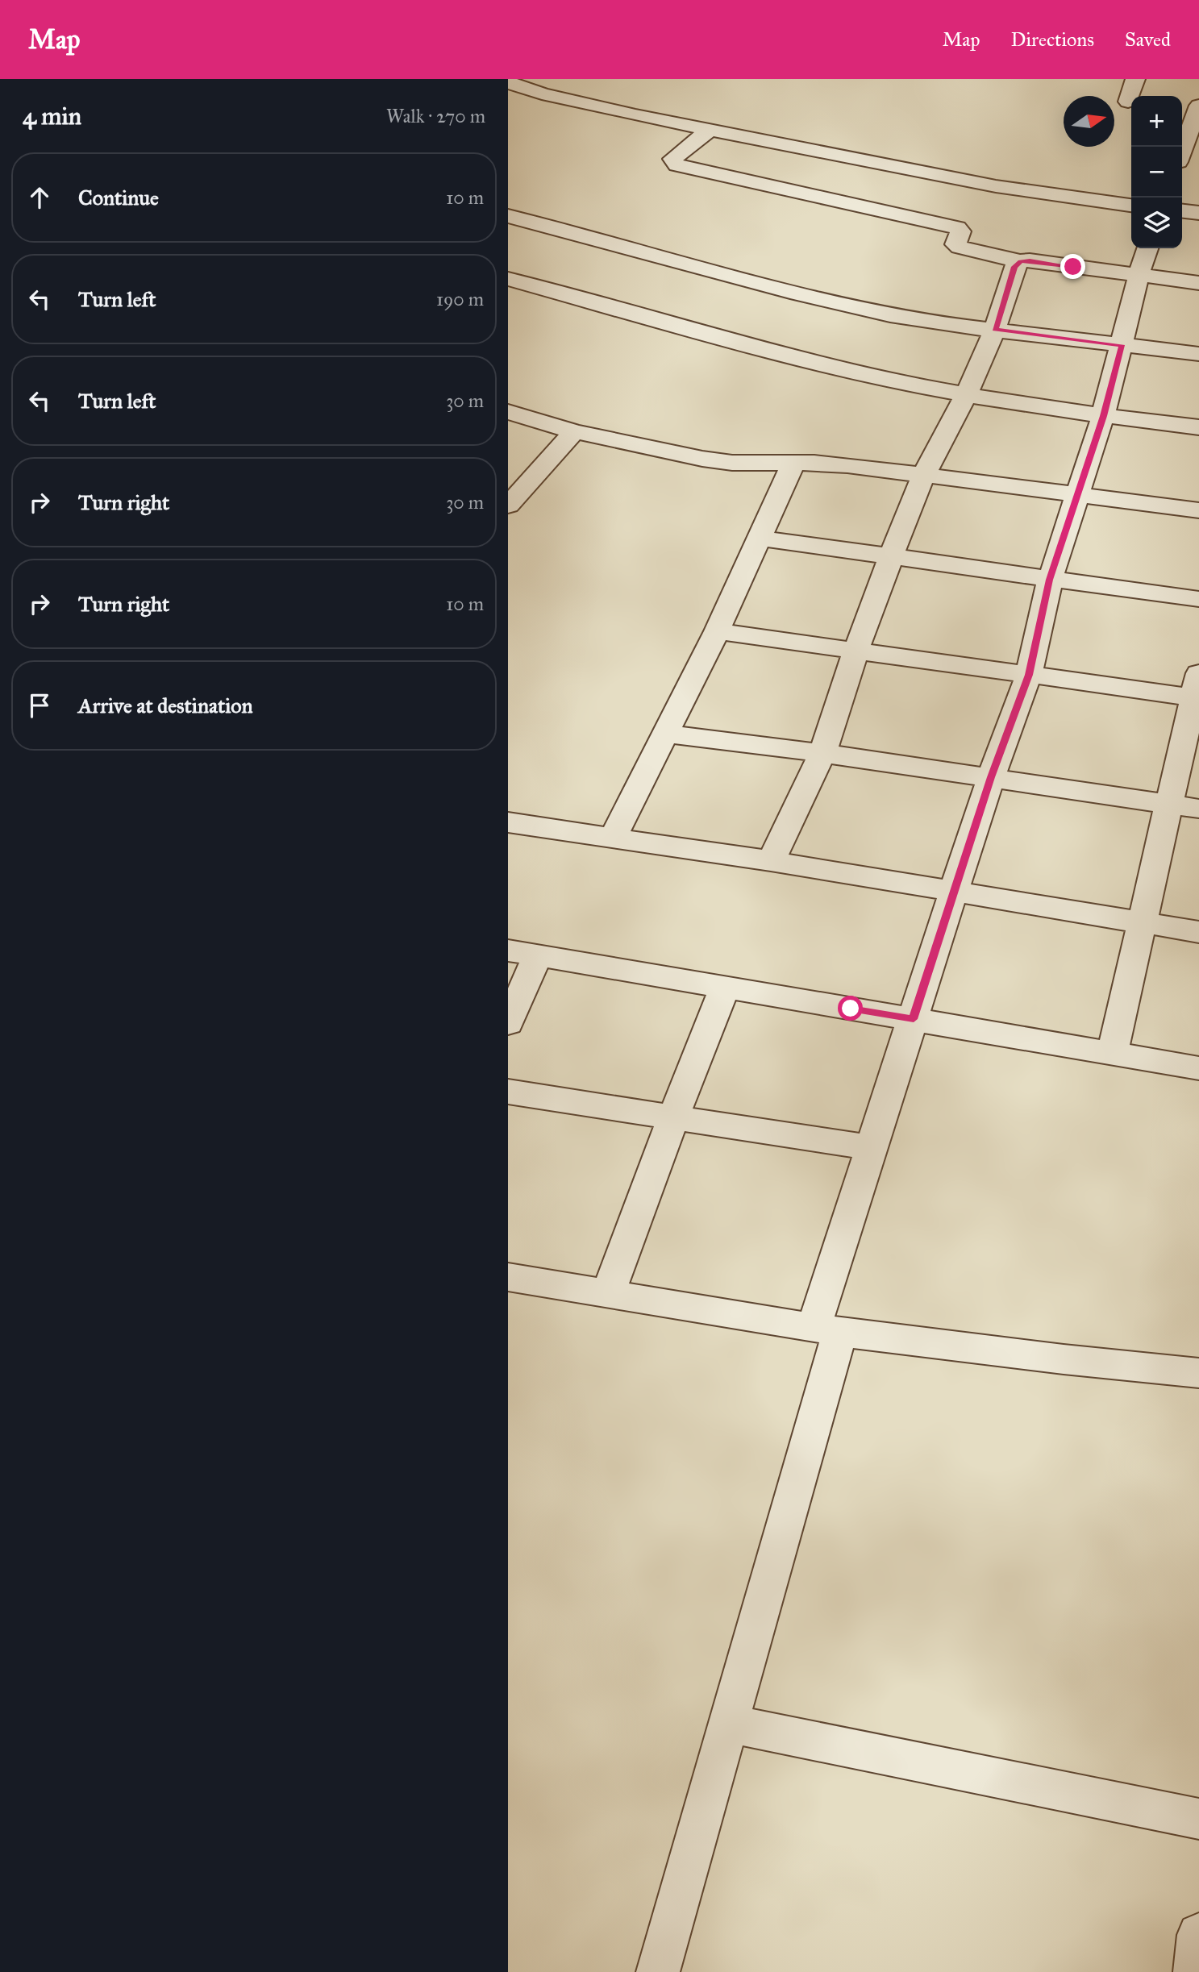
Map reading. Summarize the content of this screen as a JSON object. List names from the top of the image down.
{
  "north": "right",
  "page": {
    "header": "Map",
    "nav": ["Map", "Directions", "Saved"],
    "heading": ["4 min", "Walk · 270 m"],
    "map_buttons": ["+", "−"],
    "list": [
      ["Continue", "10 m"],
      ["Turn left", "190 m"],
      ["Turn left", "30 m"],
      ["Turn right", "30 m"],
      ["Turn right", "10 m"],
      "Arrive at destination"
    ]
  }
}
